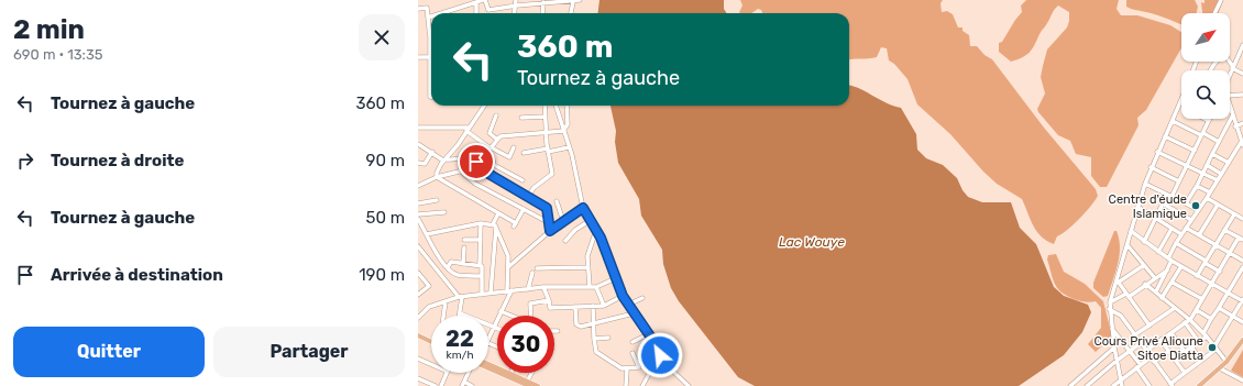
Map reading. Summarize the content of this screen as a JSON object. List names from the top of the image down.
{
  "water": ["Lac Wouye"],
  "places": ["Centre d'éude Islamique", "Cours Privé Alioune Sitoe Diatta"],
  "north": "top right",
  "page": {
    "heading": ["2 min", "690 m · 13:35"],
    "turn": ["360 m", "Tournez à gauche"],
    "list": [
      {
        "name": "Tournez à gauche",
        "value": "360 m"
      },
      {
        "name": "Tournez à droite",
        "value": "90 m"
      },
      {
        "name": "Tournez à gauche",
        "value": "50 m"
      },
      {
        "name": "Arrivée à destination",
        "value": "190 m"
      }
    ],
    "speed": "22 km/h",
    "limit": "30",
    "buttons": ["Quitter", "Partager"]
  }
}
